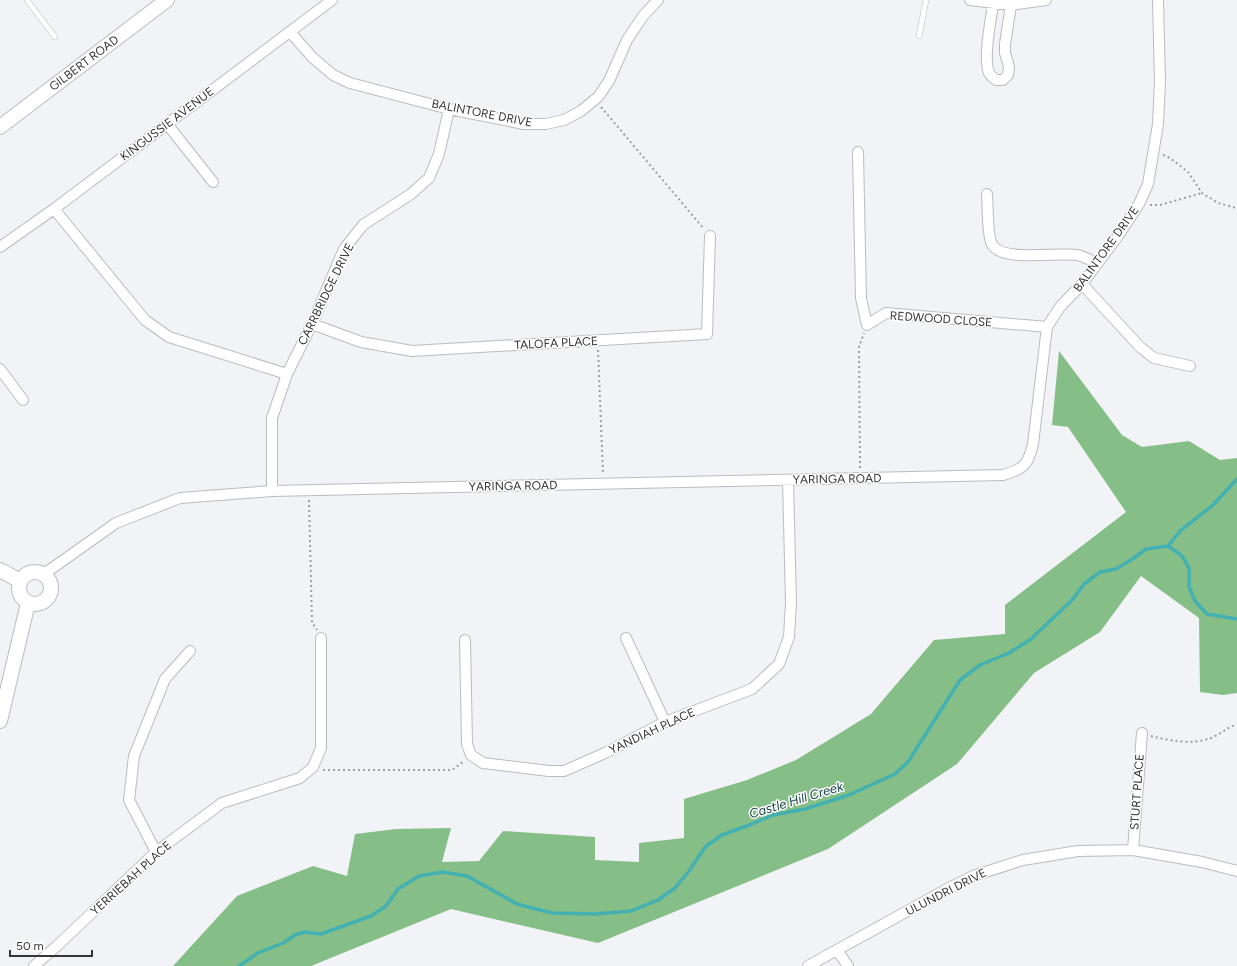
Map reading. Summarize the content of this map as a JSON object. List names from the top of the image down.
{
  "streets": {
    "street": [
      "GILBERT ROAD",
      "BALINTORE DRIVE",
      "KINGUSSIE AVENUE",
      "CARRBRIDGE DRIVE",
      "REDWOOD CLOSE",
      "TALOFA PLACE",
      "YARINGA ROAD",
      "YANDIAH PLACE",
      "STURT PLACE",
      "YERRIEBAH PLACE",
      "ULUNDRI DRIVE"
    ]
  },
  "crossings": [
    ["BALINTORE DRIVE", "KINGUSSIE AVENUE"],
    ["BALINTORE DRIVE", "CARRBRIDGE DRIVE"],
    ["BALINTORE DRIVE", "REDWOOD CLOSE"],
    ["BALINTORE DRIVE", "YARINGA ROAD"],
    ["CARRBRIDGE DRIVE", "TALOFA PLACE"],
    ["CARRBRIDGE DRIVE", "YARINGA ROAD"],
    ["YARINGA ROAD", "YANDIAH PLACE"],
    ["STURT PLACE", "ULUNDRI DRIVE"]
  ],
  "water": ["Castle Hill Creek"],
  "scale_bar": "50 m"
}
